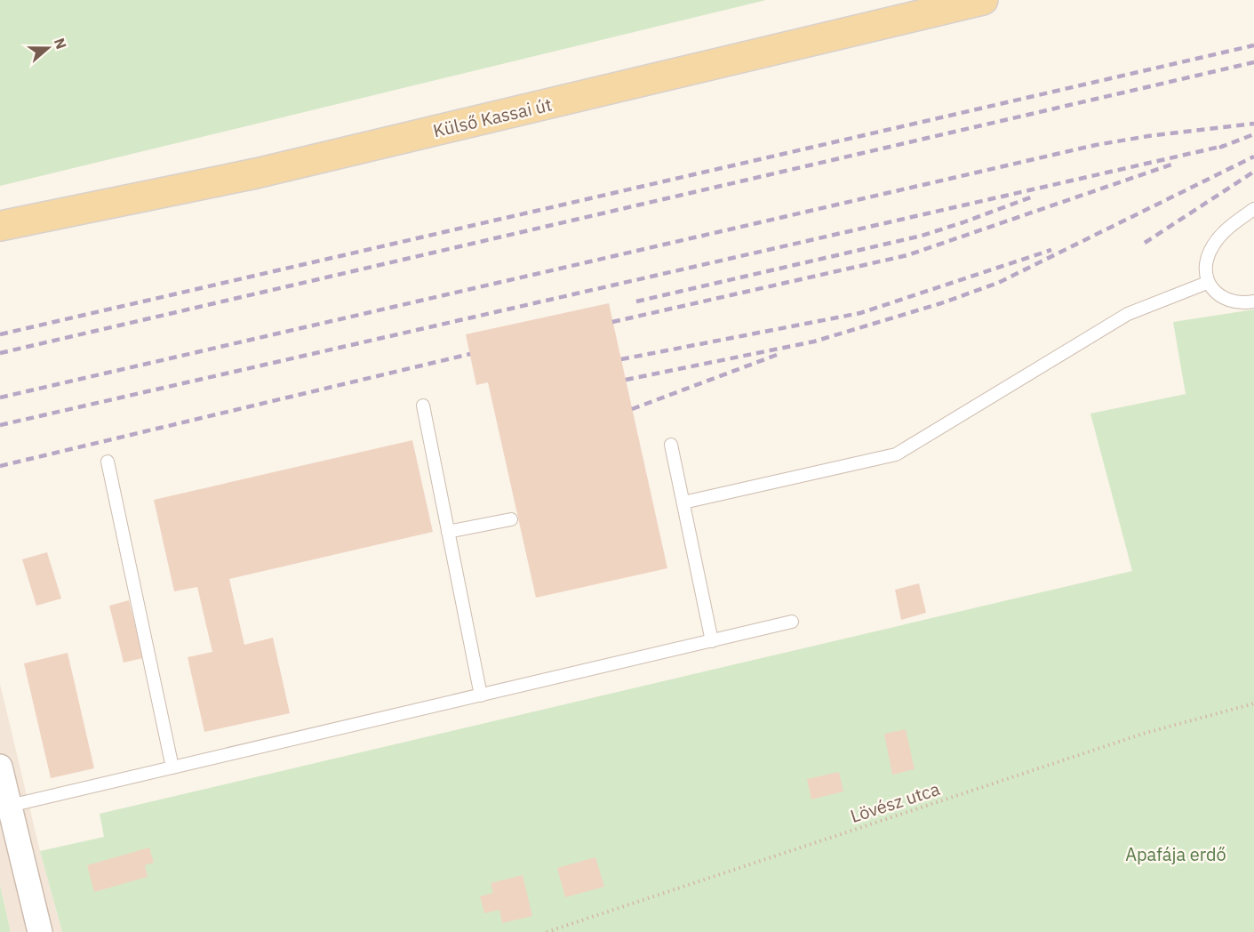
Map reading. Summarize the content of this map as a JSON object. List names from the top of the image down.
{
  "streets": {
    "main road": ["Külső Kassai út"],
    "path": ["Lövész utca"]
  },
  "parks": ["Apafája erdő"],
  "north": "right"
}
